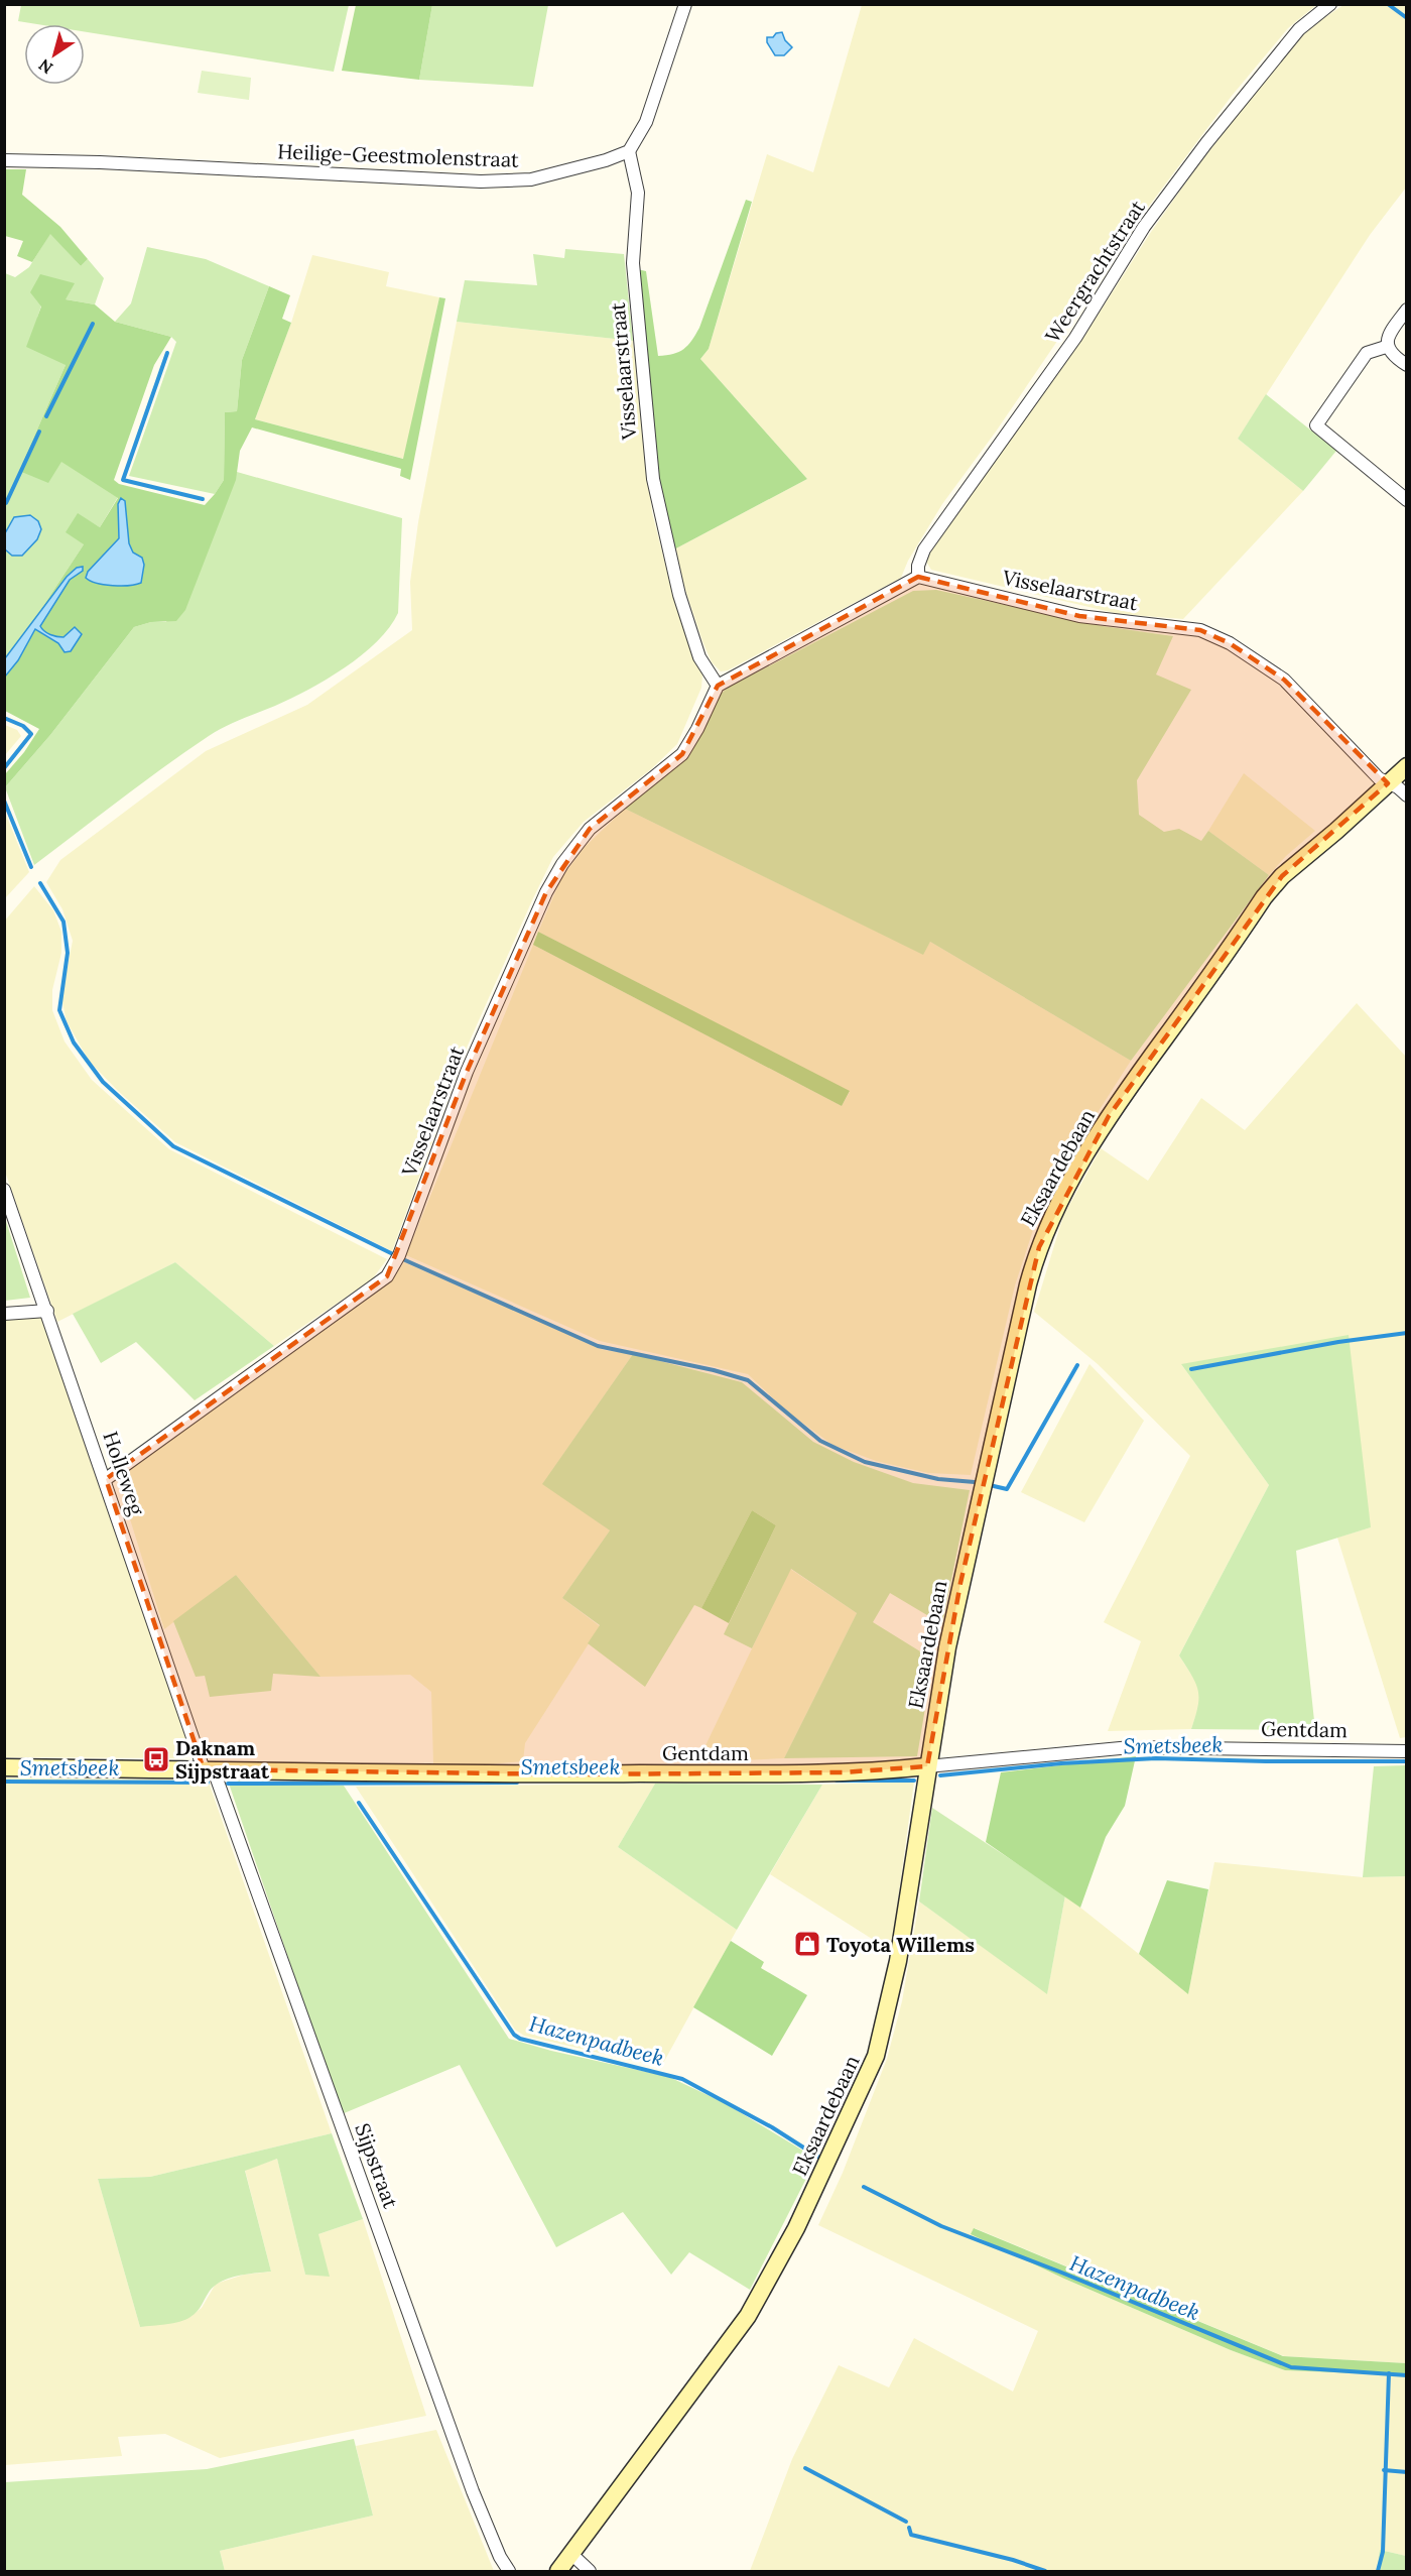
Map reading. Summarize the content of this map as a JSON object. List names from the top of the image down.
{
  "streets": {
    "main road": ["Eksaardebaan", "Gentdam"],
    "street": [
      "Heilige-Geestmolenstraat",
      "Weergrachtstraat",
      "Visselaarstraat",
      "Holleweg",
      "Sijpstraat"
    ]
  },
  "crossings": [
    ["Heilige-Geestmolenstraat", "Visselaarstraat"],
    ["Weergrachtstraat", "Visselaarstraat"],
    ["Visselaarstraat", "Eksaardebaan"],
    ["Visselaarstraat", "Holleweg"],
    ["Eksaardebaan", "Gentdam"],
    ["Holleweg", "Gentdam"],
    ["Holleweg", "Sijpstraat"],
    ["Gentdam", "Sijpstraat"]
  ],
  "water": ["Smetsbeek", "Hazenpadbeek"],
  "places": {
    "bus stop": ["Daknam Sijpstraat"],
    "shop": ["Toyota Willems"]
  },
  "north": "bottom left"
}
